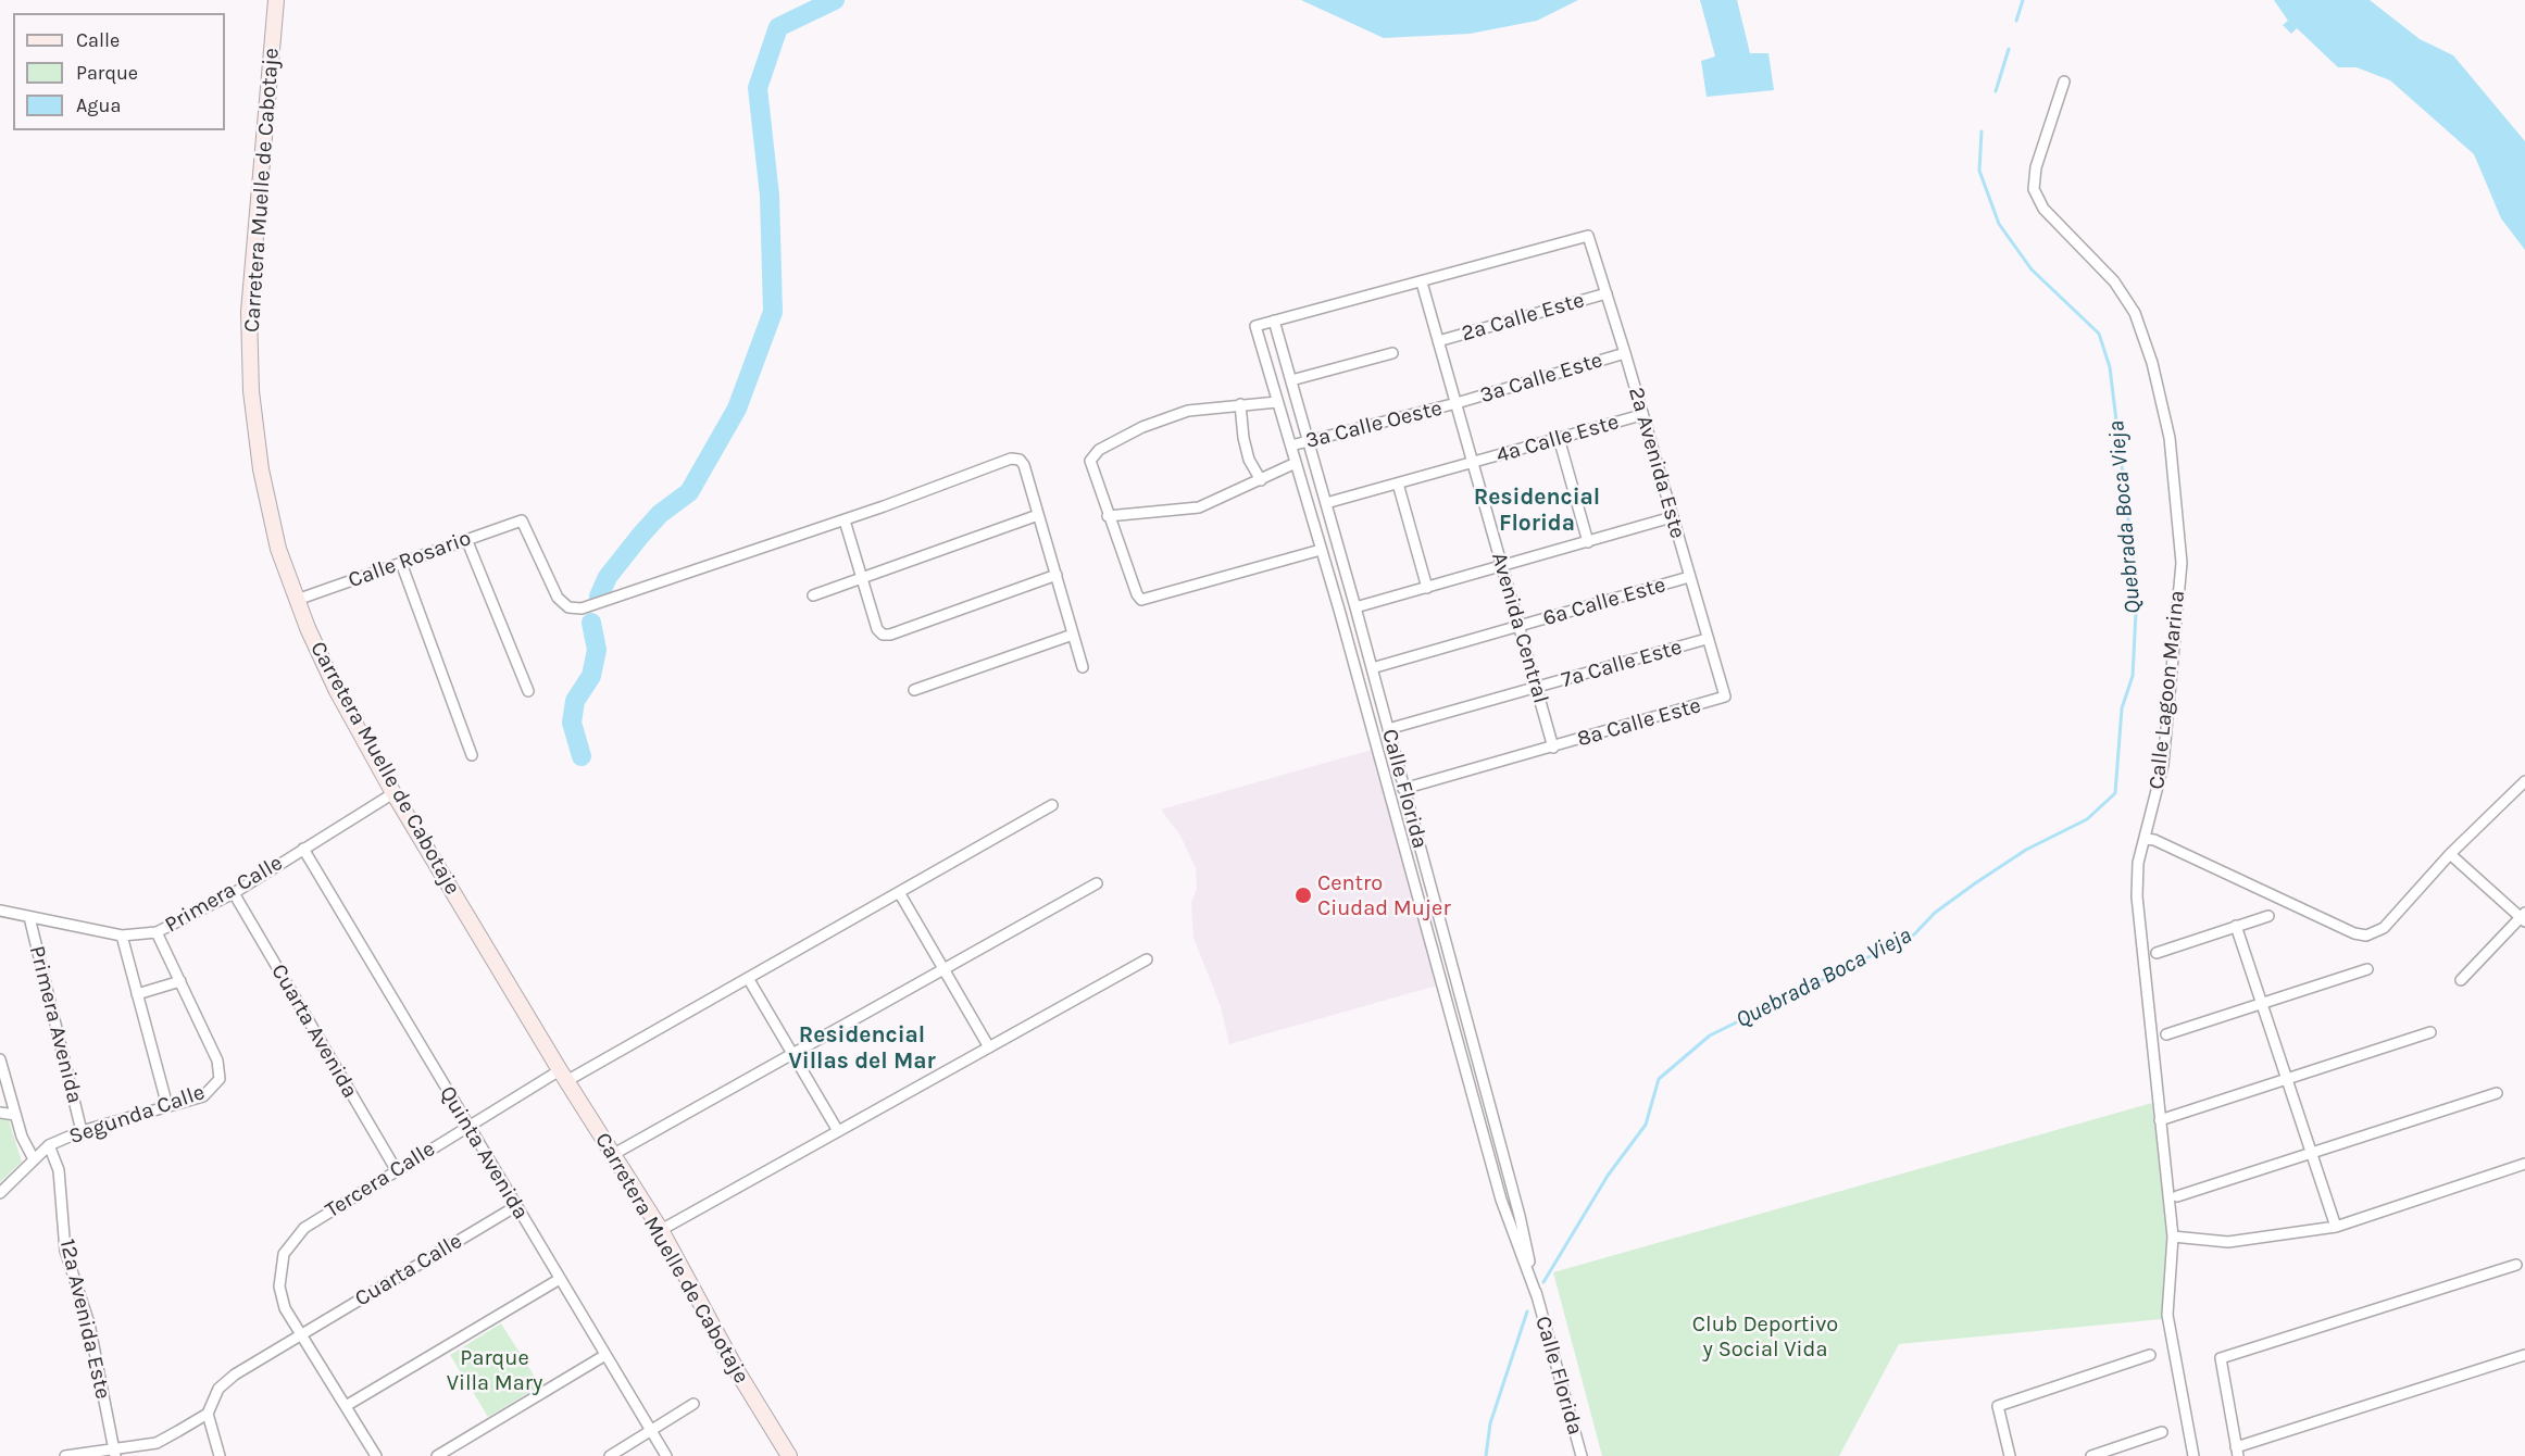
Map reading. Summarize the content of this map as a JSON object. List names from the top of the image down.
{
  "streets": {
    "main road": ["Carretera Muelle de Cabotaje"],
    "street": [
      "2a Calle Este",
      "3a Calle Este",
      "3a Calle Oeste",
      "4a Calle Este",
      "2a Avenida Este",
      "Calle Rosario",
      "6a Calle Este",
      "Avenida Central",
      "7a Calle Este",
      "Calle Lagoon Marina",
      "8a Calle Este",
      "Calle Florida",
      "Primera Calle",
      "Primera Avenida",
      "Cuarta Avenida",
      "Segunda Calle",
      "Quinta Avenida",
      "Tercera Calle",
      "Cuarta Calle",
      "12a Avenida Este"
    ]
  },
  "crossings": [
    ["Carretera Muelle de Cabotaje", "Calle Rosario"],
    ["Carretera Muelle de Cabotaje", "Primera Calle"],
    ["Carretera Muelle de Cabotaje", "Tercera Calle"],
    ["2a Calle Este", "2a Avenida Este"],
    ["2a Calle Este", "Avenida Central"],
    ["3a Calle Este", "3a Calle Oeste"],
    ["3a Calle Este", "2a Avenida Este"],
    ["3a Calle Este", "Avenida Central"],
    ["3a Calle Oeste", "Avenida Central"],
    ["3a Calle Oeste", "Calle Florida"],
    ["4a Calle Este", "2a Avenida Este"],
    ["4a Calle Este", "Avenida Central"],
    ["4a Calle Este", "Calle Florida"],
    ["2a Avenida Este", "6a Calle Este"],
    ["2a Avenida Este", "Avenida Central"],
    ["2a Avenida Este", "7a Calle Este"],
    ["2a Avenida Este", "8a Calle Este"],
    ["6a Calle Este", "Avenida Central"],
    ["6a Calle Este", "Calle Florida"],
    ["Avenida Central", "7a Calle Este"],
    ["Avenida Central", "8a Calle Este"],
    ["7a Calle Este", "Calle Florida"],
    ["8a Calle Este", "Calle Florida"],
    ["Primera Calle", "Primera Avenida"],
    ["Primera Calle", "Cuarta Avenida"],
    ["Primera Calle", "Quinta Avenida"],
    ["Primera Avenida", "Segunda Calle"],
    ["Cuarta Avenida", "Tercera Calle"],
    ["Segunda Calle", "12a Avenida Este"],
    ["Quinta Avenida", "Tercera Calle"],
    ["Quinta Avenida", "Cuarta Calle"],
    ["Tercera Calle", "Cuarta Calle"]
  ],
  "districts": ["Residencial Florida", "Residencial Villas del Mar"],
  "water": ["Quebrada Boca Vieja"],
  "parks": ["Club Deportivo y Social Vida", "Parque Villa Mary"],
  "places": ["Centro Ciudad Mujer"],
  "legend": ["Calle", "Parque", "Agua"]
}
